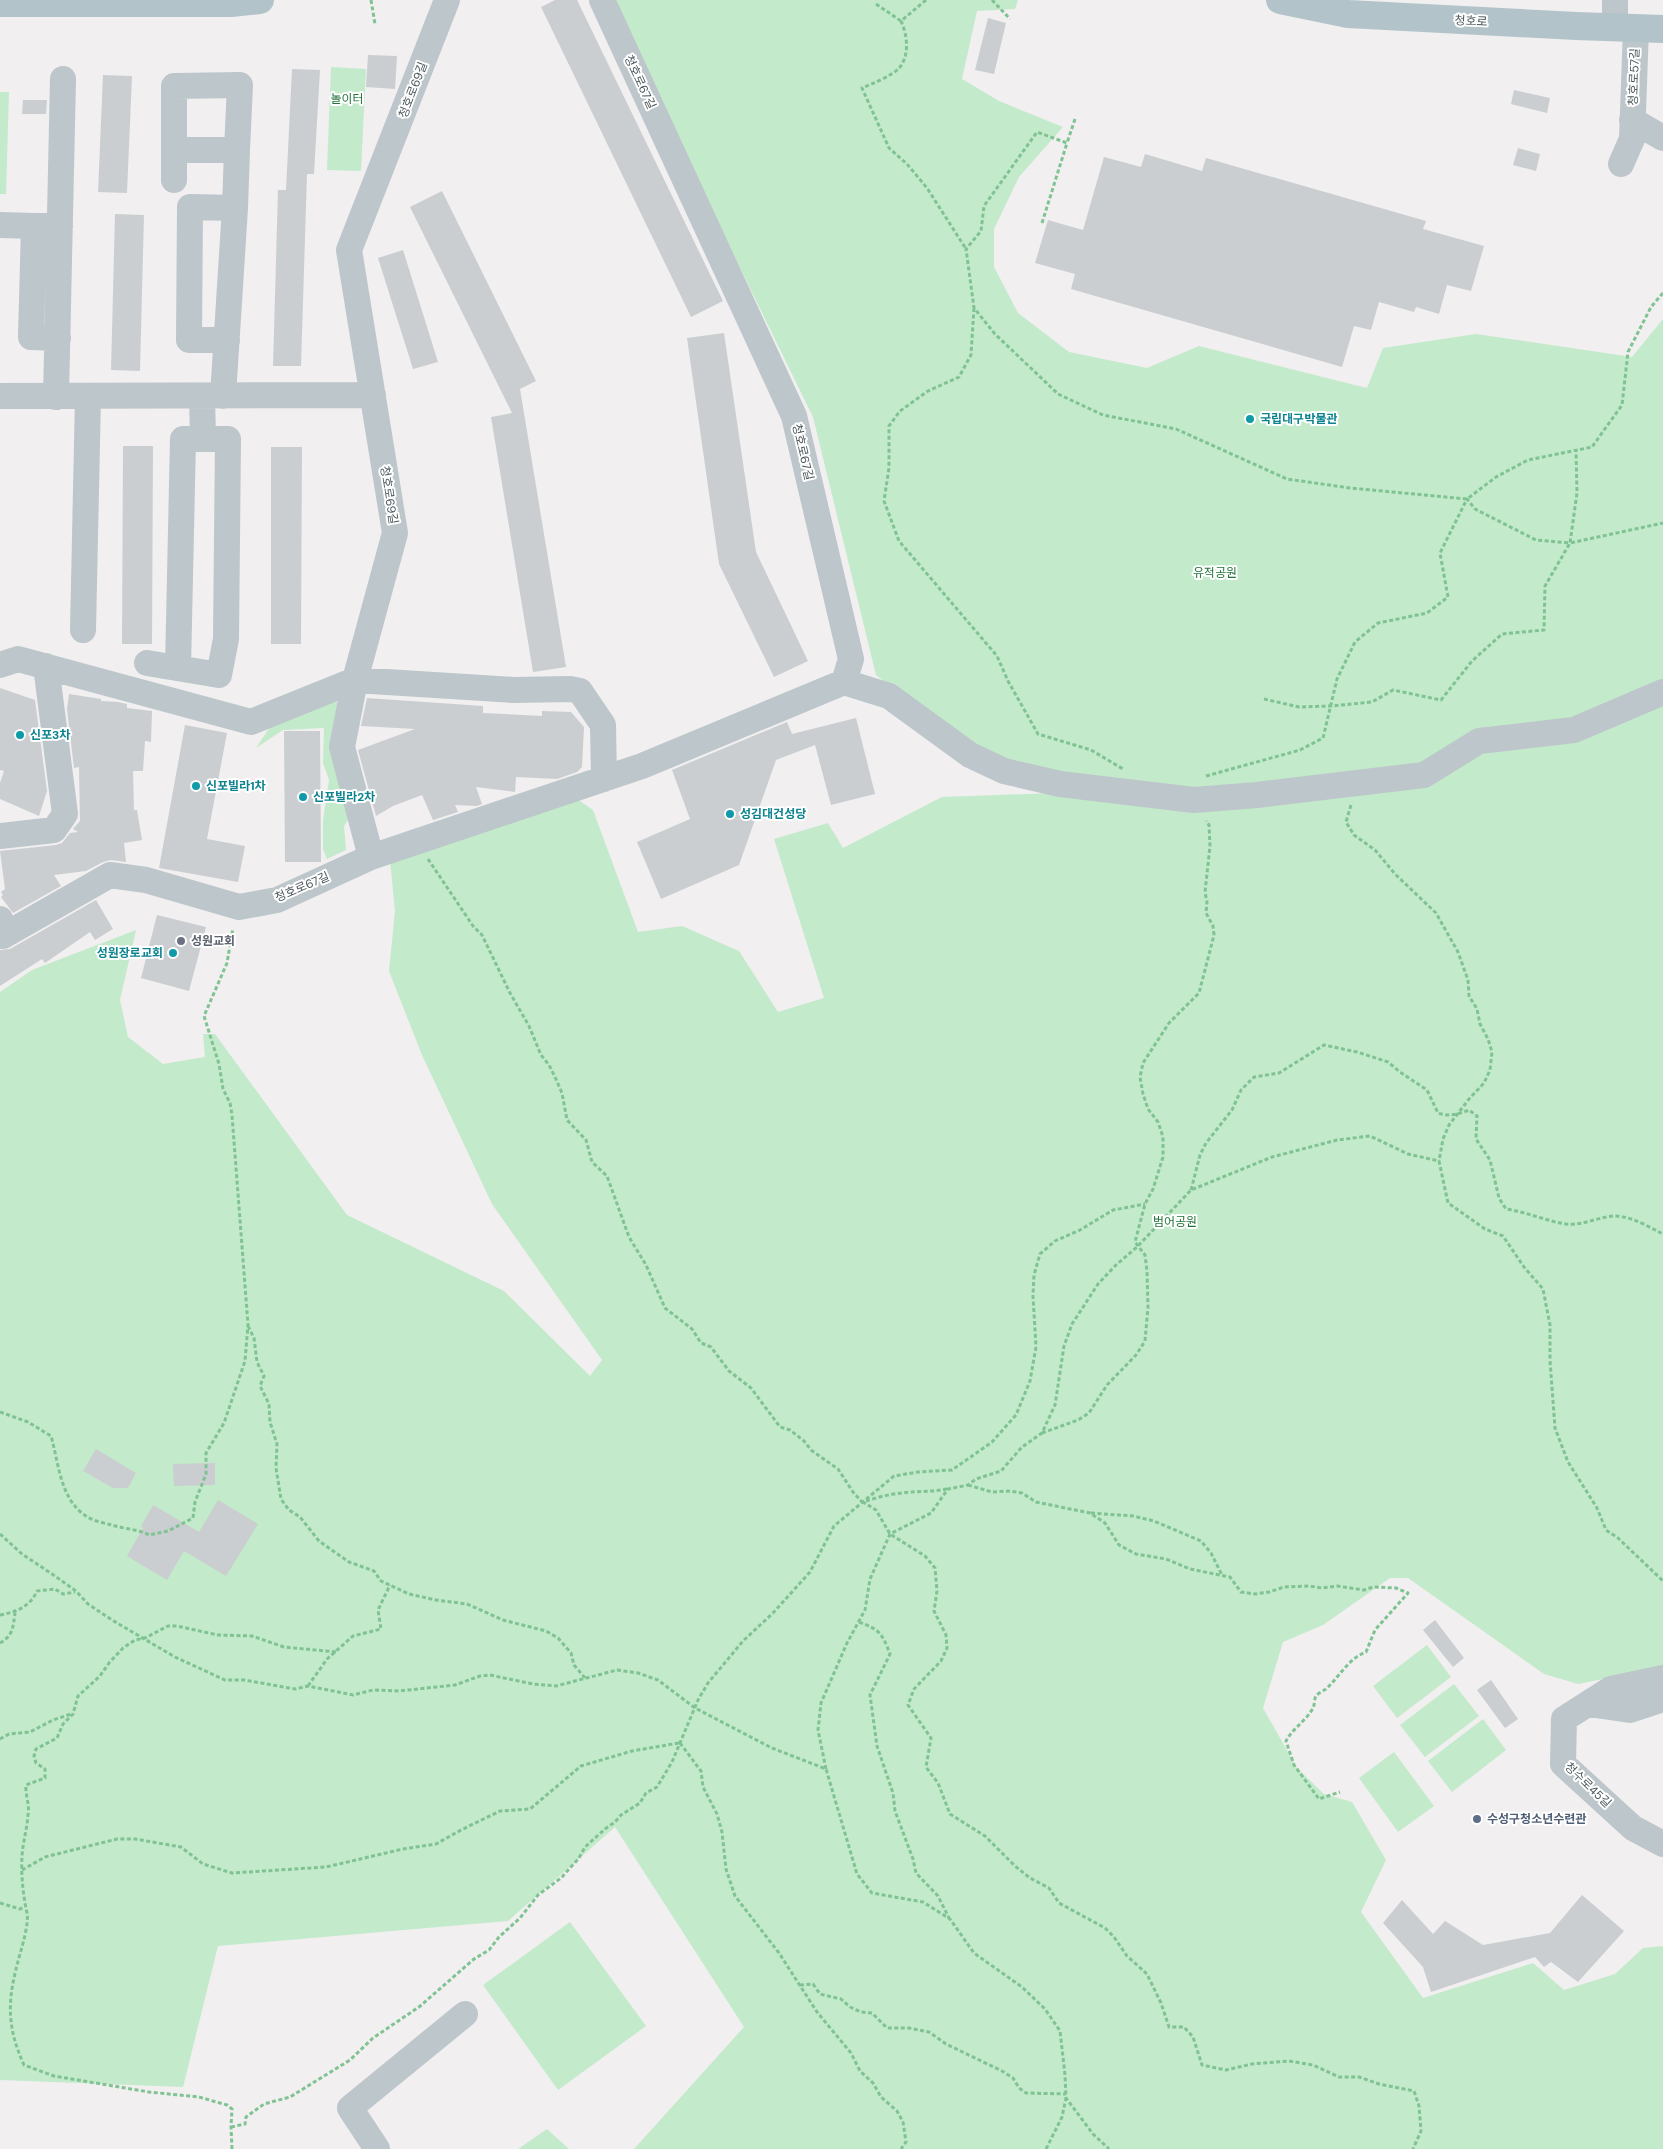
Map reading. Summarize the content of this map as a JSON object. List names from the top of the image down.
{
  "streets": {
    "main road": ["청호로"],
    "street": [
      "청호로57길",
      "청호로67길",
      "청호로69길",
      "청수로45길"
    ]
  },
  "crossings": [
    ["청호로", "청호로57길"],
    ["청호로67길", "청호로69길"]
  ],
  "parks": ["놀이터", "유적공원", "범어공원"],
  "places": [
    "국립대구박물관",
    "신포3차",
    "신포빌라1차",
    "신포빌라2차",
    "성김대건성당",
    "성원교회",
    "성원장로교회",
    "수성구청소년수련관"
  ]
}
